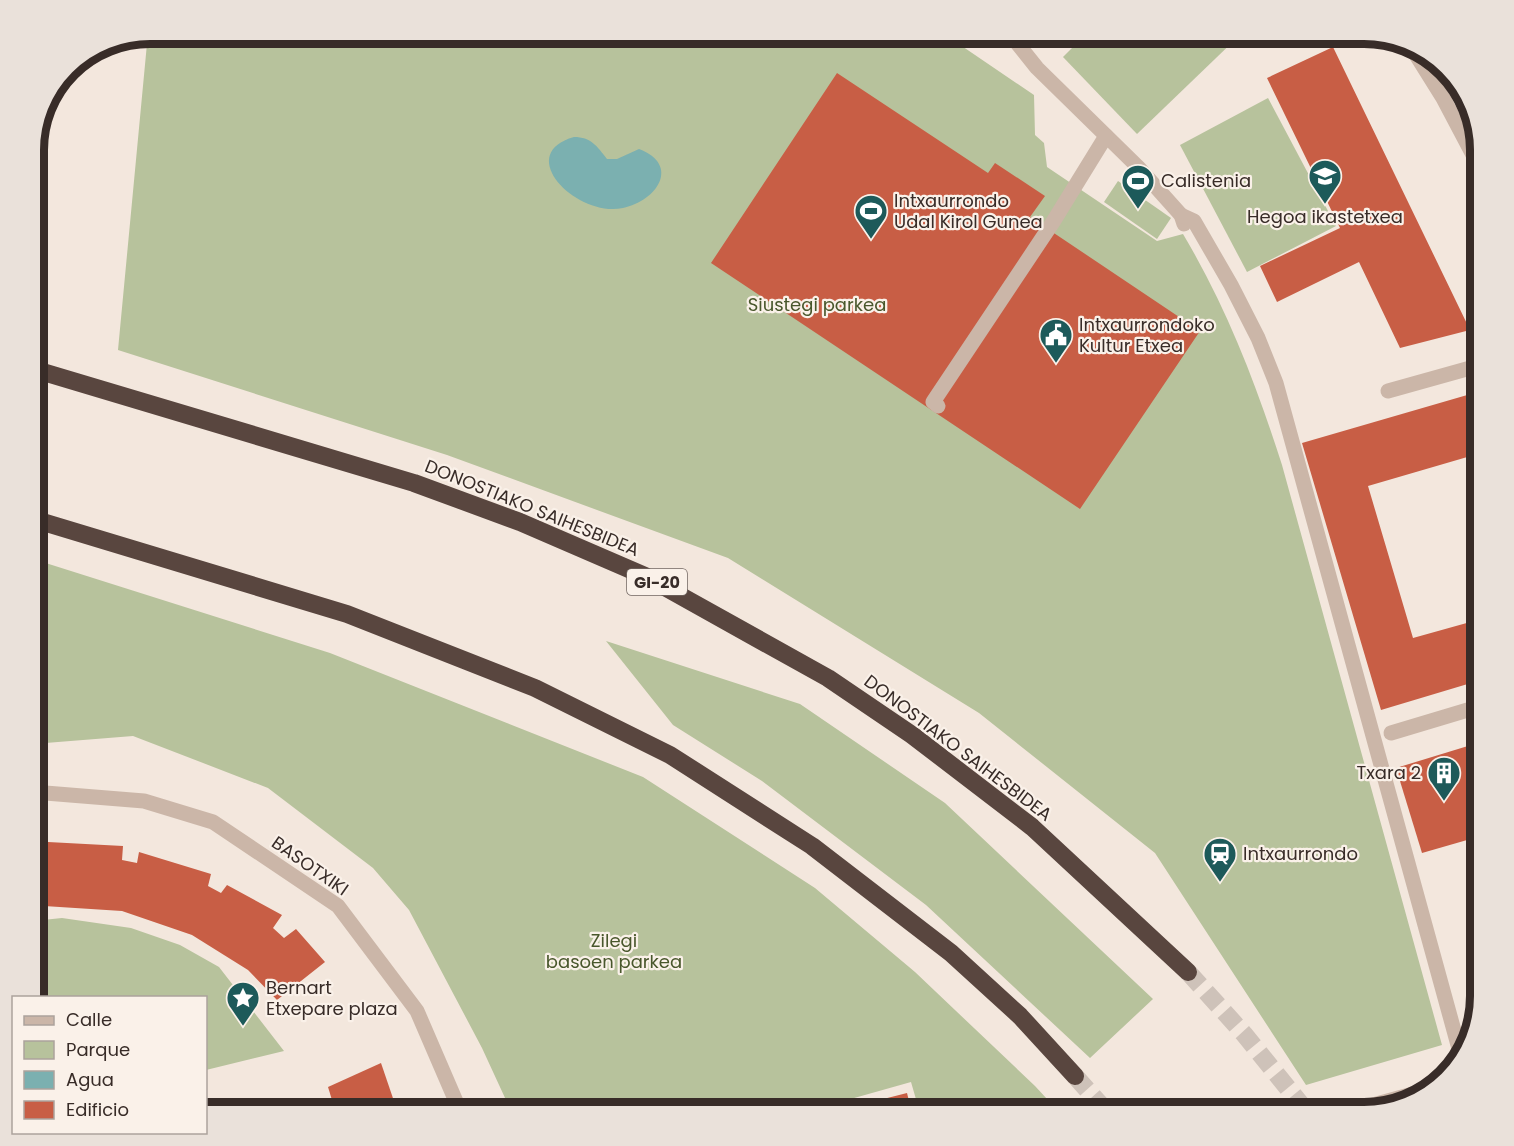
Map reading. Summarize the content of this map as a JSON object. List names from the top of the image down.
{
  "streets": {
    "highway": ["DONOSTIAKO SAIHESBIDEA", "GI-20"],
    "street": ["BASOTXIKI"]
  },
  "parks": ["Siustegi parkea", "Zilegi basoen parkea"],
  "places": {
    "school or university": ["Hegoa ikastetxea"],
    "sports": ["Calistenia", "Intxaurrondo Udal Kirol Gunea"],
    "public building": ["Intxaurrondoko Kultur Etxea"],
    "building": ["Txara 2"],
    "station": ["Intxaurrondo"],
    "place": ["Bernart Etxepare plaza"]
  },
  "legend": [
    "Calle",
    "Parque",
    "Agua",
    "Edificio"
  ]
}
